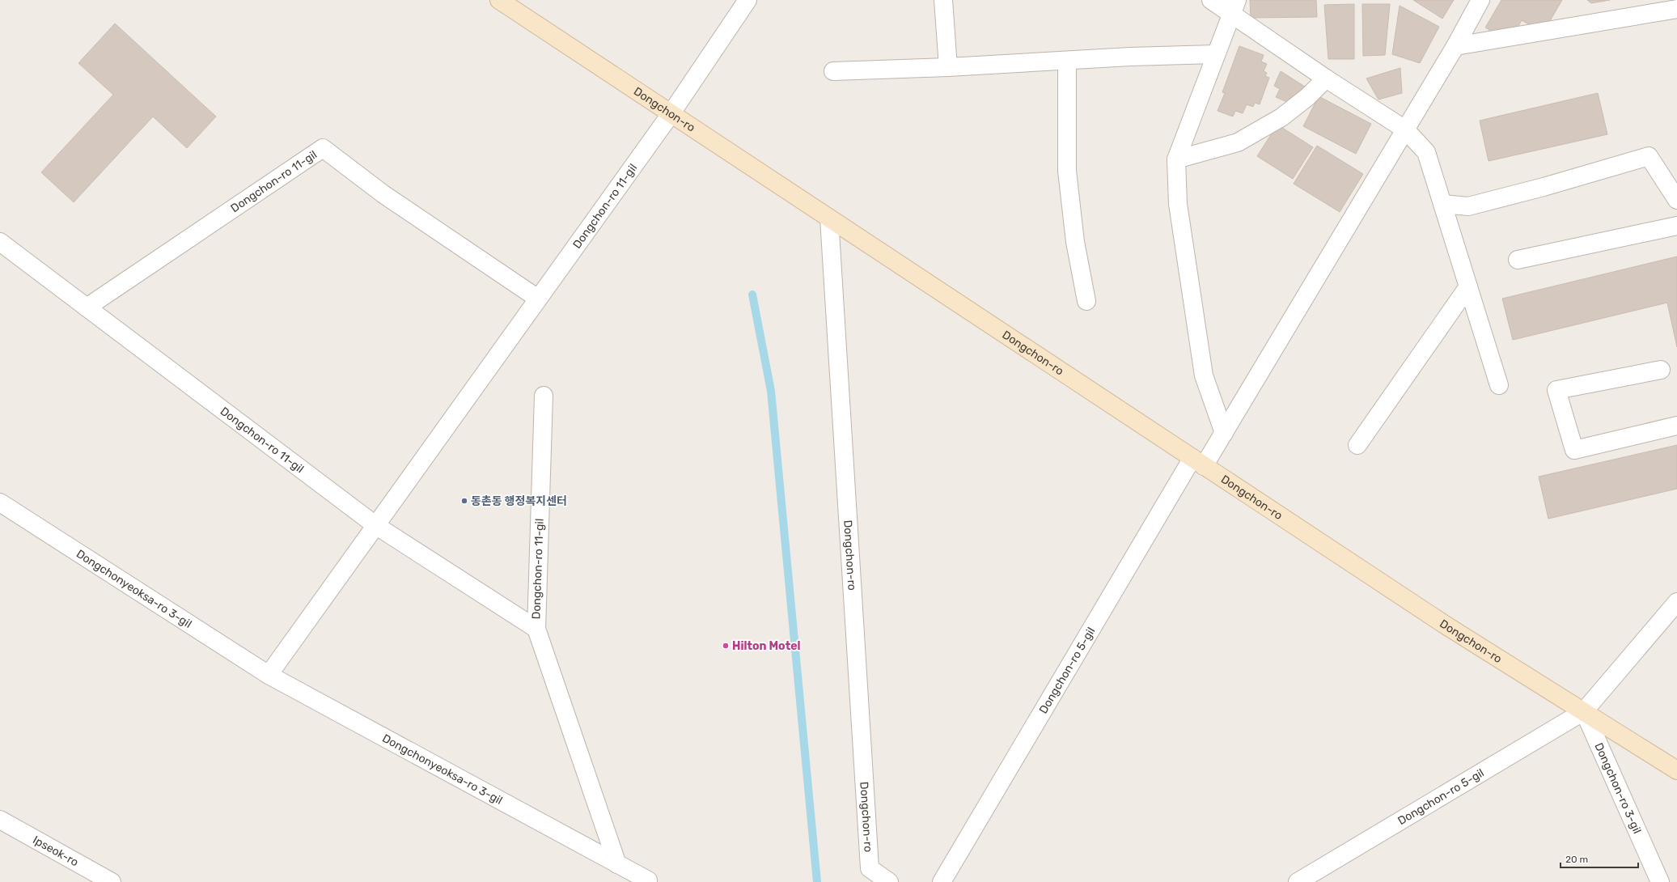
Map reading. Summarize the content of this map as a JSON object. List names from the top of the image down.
{
  "streets": {
    "main road": ["Dongchon-ro"],
    "street": [
      "Dongchon-ro 11-gil",
      "Dongchonyeoksa-ro 3-gil",
      "Dongchon-ro 5-gil",
      "Dongchon-ro 3-gil",
      "Ipseok-ro"
    ]
  },
  "crossings": [
    ["Dongchon-ro", "Dongchon-ro 11-gil"],
    ["Dongchon-ro", "Dongchon-ro 5-gil"],
    ["Dongchon-ro", "Dongchon-ro 3-gil"],
    ["Dongchon-ro 5-gil", "Dongchon-ro 3-gil"]
  ],
  "places": ["동촌동 행정복지센터", "Hilton Motel"],
  "scale_bar": "20 m"
}
